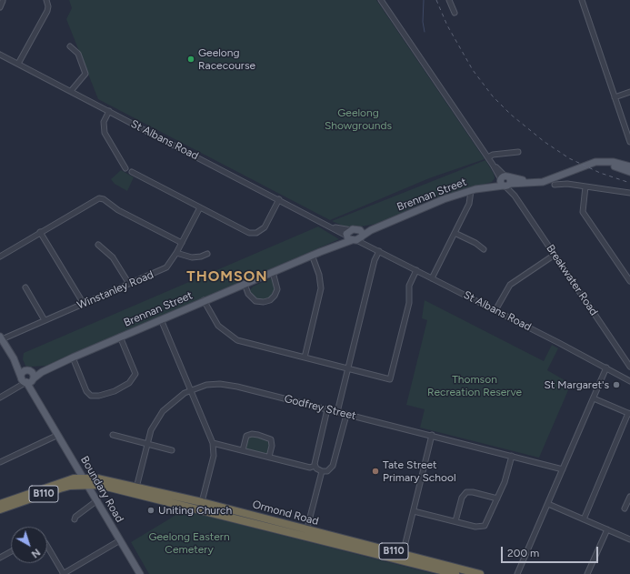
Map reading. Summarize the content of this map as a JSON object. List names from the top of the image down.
{
  "streets": {
    "highway": ["B110", "Ormond Road"],
    "main road": ["Brennan Street", "Boundary Road"],
    "street": [
      "St Albans Road",
      "Breakwater Road",
      "Winstanley Road",
      "Godfrey Street"
    ]
  },
  "crossings": [
    ["St Albans Road", "Brennan Street"],
    ["Brennan Street", "Breakwater Road"],
    ["Brennan Street", "Boundary Road"],
    ["Winstanley Road", "Boundary Road"],
    ["Godfrey Street", "Ormond Road"],
    ["Boundary Road", "B110"],
    ["Boundary Road", "Ormond Road"],
    ["B110", "Ormond Road"]
  ],
  "districts": ["THOMSON"],
  "parks": ["Geelong Showgrounds", "Thomson Recreation Reserve", "Geelong Eastern Cemetery"],
  "places": [
    "Geelong Racecourse",
    "St Margaret's",
    "Tate Street Primary School",
    "Uniting Church"
  ],
  "scale_bar": "200 m",
  "north": "bottom right"
}
